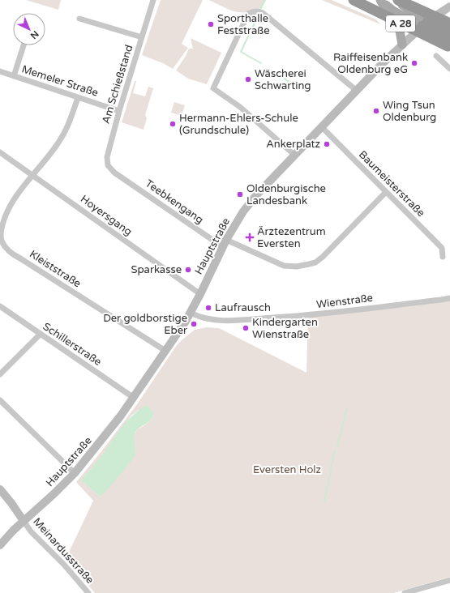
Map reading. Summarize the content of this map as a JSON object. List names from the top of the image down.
{
  "streets": {
    "highway": ["A 28"],
    "street": [
      "Memeler Straße",
      "Am Schießstand",
      "Baumeisterstraße",
      "Teebkengang",
      "Hoyersgang",
      "Hauptstraße",
      "Kleiststraße",
      "Wienstraße",
      "Schillerstraße",
      "Meinardusstraße"
    ]
  },
  "crossings": [
    ["Memeler Straße", "Am Schießstand"],
    ["Memeler Straße", "Kleiststraße"],
    ["Am Schießstand", "Teebkengang"],
    ["Baumeisterstraße", "Teebkengang"],
    ["Baumeisterstraße", "Hauptstraße"],
    ["Teebkengang", "Hauptstraße"],
    ["Hoyersgang", "Hauptstraße"],
    ["Hoyersgang", "Kleiststraße"],
    ["Hauptstraße", "Kleiststraße"],
    ["Hauptstraße", "Wienstraße"],
    ["Hauptstraße", "Schillerstraße"],
    ["Hauptstraße", "Meinardusstraße"]
  ],
  "parks": ["Eversten Holz"],
  "places": {
    "other": [
      "Sporthalle Feststraße",
      "Raiffeisenbank Oldenburg eG",
      "Wäscherei Schwarting",
      "Wing Tsun Oldenburg",
      "Hermann-Ehlers-Schule (Grundschule)",
      "Ankerplatz",
      "Oldenburgische Landesbank",
      "Sparkasse",
      "Laufrausch",
      "Der goldborstige Eber",
      "Kindergarten Wienstraße"
    ],
    "health": ["Ärztezentrum Eversten"]
  },
  "north": "bottom right"
}
